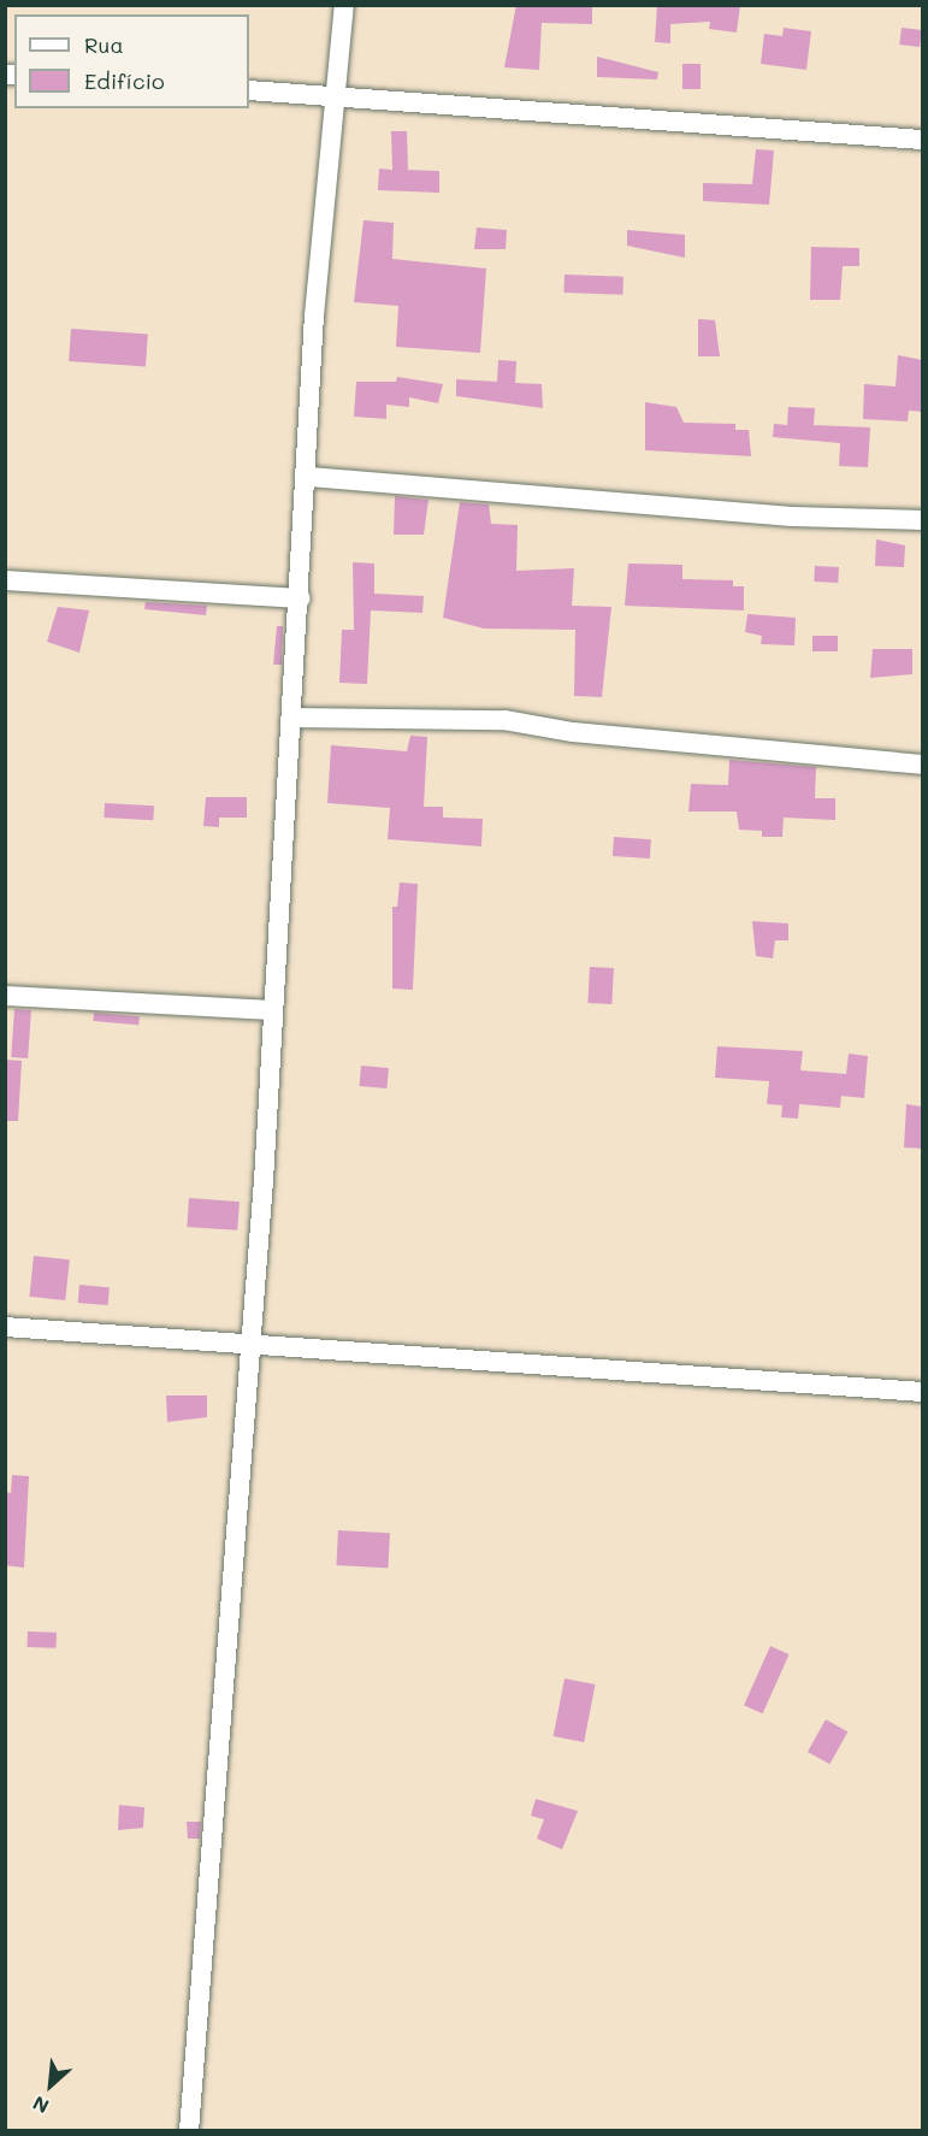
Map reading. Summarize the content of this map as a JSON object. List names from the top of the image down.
{
  "legend": ["Rua", "Edifício"],
  "north": "bottom left"
}
